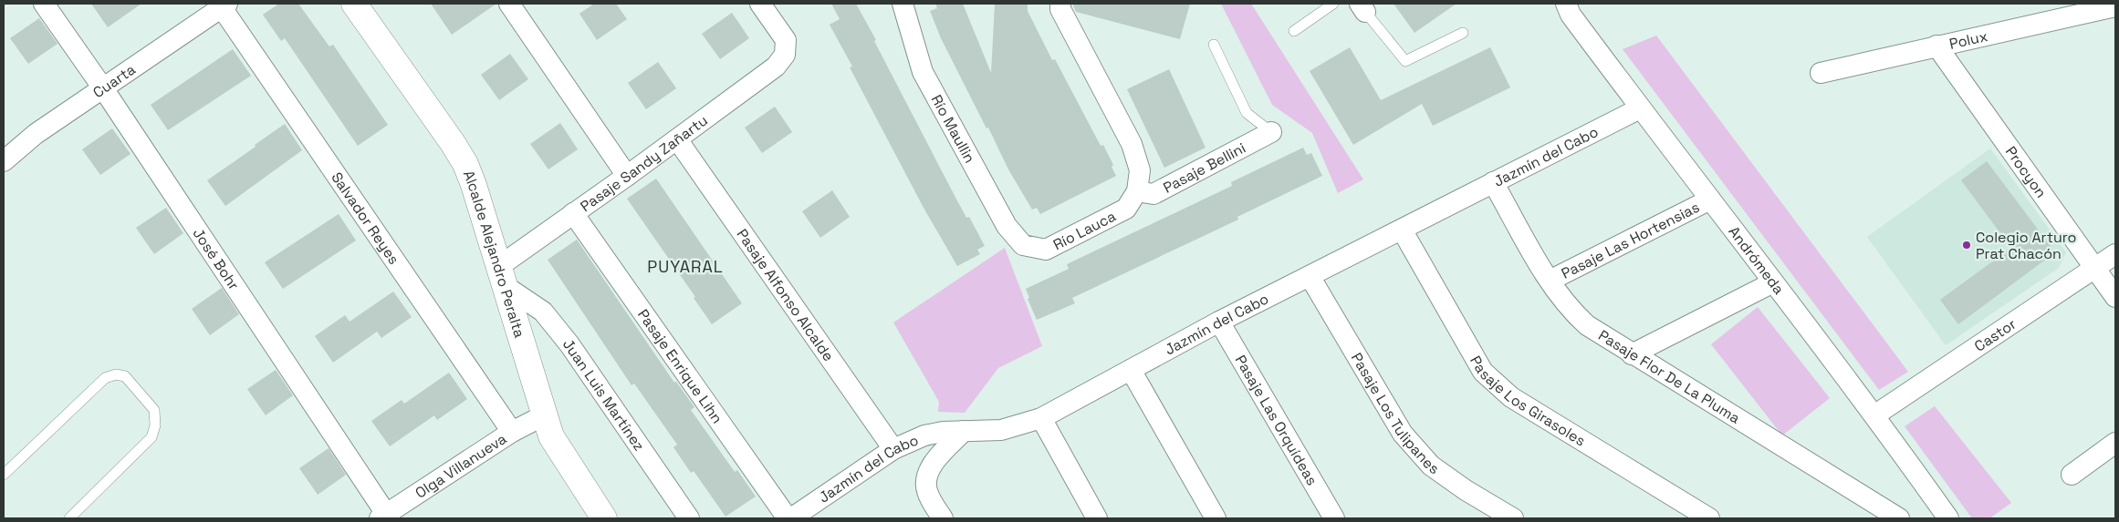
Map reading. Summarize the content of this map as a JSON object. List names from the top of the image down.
{
  "streets": {
    "street": [
      "Polux",
      "Cuarta",
      "Río Maullin",
      "Jazmín del Cabo",
      "Pasaje Sandy Zañartu",
      "Pasaje Bellini",
      "Procyon",
      "Salvador Reyes",
      "Río Lauca",
      "Pasaje Las Hortensias",
      "Alcalde Alejandro Peralta",
      "José Bohr",
      "Andrómeda",
      "Pasaje Alfonso Alcalde",
      "Castor",
      "Pasaje Enrique Lihn",
      "Pasaje Flor De La Pluma",
      "Juan Luis Martínez",
      "Pasaje Los Girasoles",
      "Pasaje Los Tulipanes",
      "Pasaje Las Orquídeas",
      "Olga Villanueva"
    ]
  },
  "crossings": [
    ["Polux", "Procyon"],
    ["Cuarta", "Salvador Reyes"],
    ["Cuarta", "José Bohr"],
    ["Río Maullin", "Río Lauca"],
    ["Jazmín del Cabo", "Andrómeda"],
    ["Jazmín del Cabo", "Pasaje Alfonso Alcalde"],
    ["Jazmín del Cabo", "Pasaje Flor De La Pluma"],
    ["Jazmín del Cabo", "Pasaje Los Girasoles"],
    ["Jazmín del Cabo", "Pasaje Los Tulipanes"],
    ["Jazmín del Cabo", "Pasaje Las Orquídeas"],
    ["Pasaje Sandy Zañartu", "Alcalde Alejandro Peralta"],
    ["Pasaje Sandy Zañartu", "Pasaje Alfonso Alcalde"],
    ["Pasaje Sandy Zañartu", "Pasaje Enrique Lihn"],
    ["Pasaje Sandy Zañartu", "Juan Luis Martínez"],
    ["Pasaje Bellini", "Río Lauca"],
    ["Procyon", "Castor"],
    ["Salvador Reyes", "Olga Villanueva"],
    ["Pasaje Las Hortensias", "Andrómeda"],
    ["Pasaje Las Hortensias", "Pasaje Flor De La Pluma"],
    ["Alcalde Alejandro Peralta", "Juan Luis Martínez"],
    ["Alcalde Alejandro Peralta", "Olga Villanueva"],
    ["José Bohr", "Olga Villanueva"],
    ["Andrómeda", "Castor"]
  ],
  "districts": ["PUYARAL"],
  "places": ["Colegio Arturo Prat Chacón"]
}
